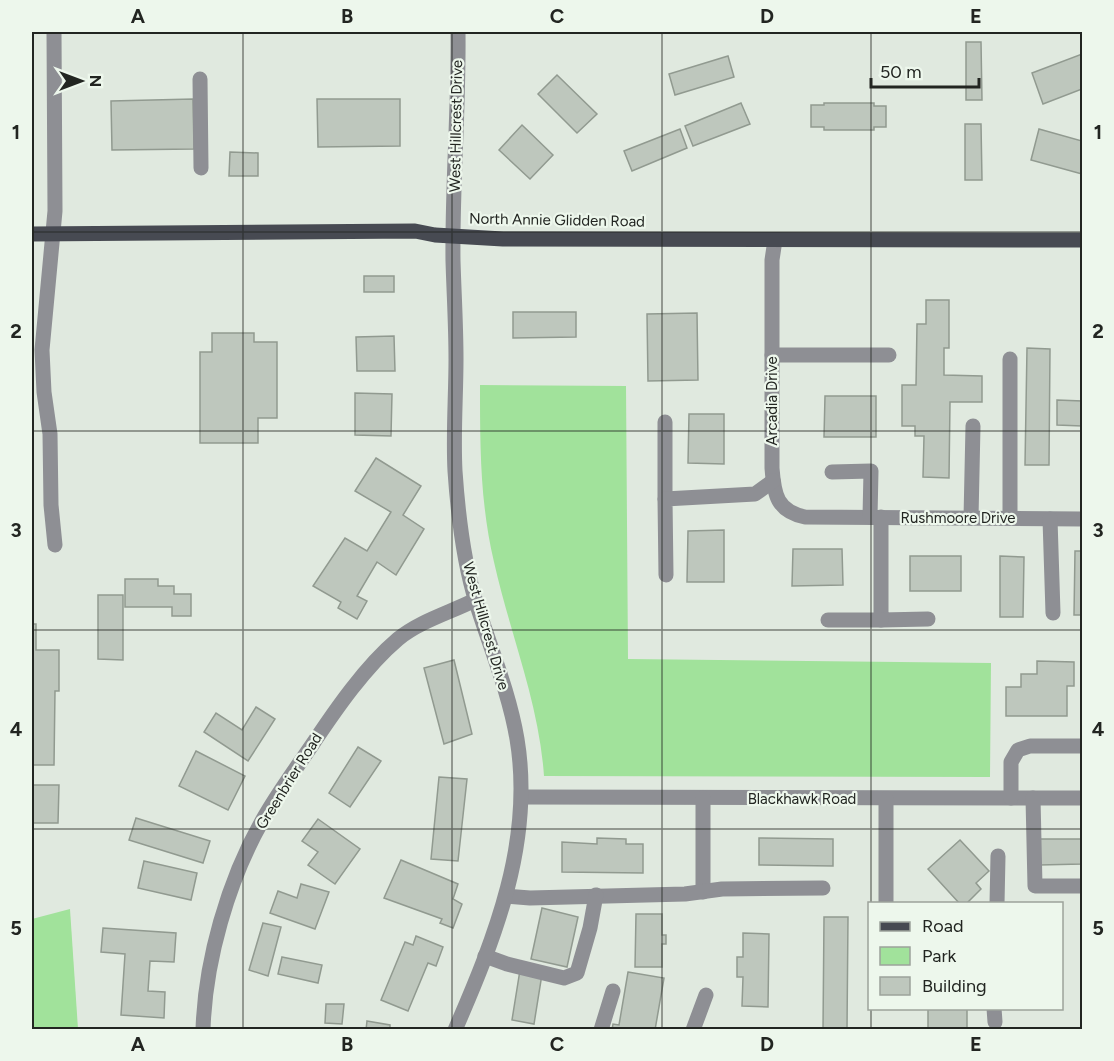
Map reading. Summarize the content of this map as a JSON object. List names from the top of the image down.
{
  "streets": {
    "main road": ["North Annie Glidden Road"],
    "street": [
      "West Hillcrest Drive",
      "Arcadia Drive",
      "Rushmoore Drive",
      "Greenbrier Road",
      "Blackhawk Road"
    ]
  },
  "crossings": [
    ["West Hillcrest Drive", "North Annie Glidden Road"],
    ["West Hillcrest Drive", "Greenbrier Road"],
    ["West Hillcrest Drive", "Blackhawk Road"],
    ["North Annie Glidden Road", "Arcadia Drive"],
    ["Arcadia Drive", "Rushmoore Drive"]
  ],
  "legend": ["Road", "Park", "Building"],
  "scale_bar": "50 m",
  "north": "right",
  "grid": {
    "columns": [
      "A",
      "B",
      "C",
      "D",
      "E"
    ],
    "rows": [
      "1",
      "2",
      "3",
      "4",
      "5"
    ]
  }
}
